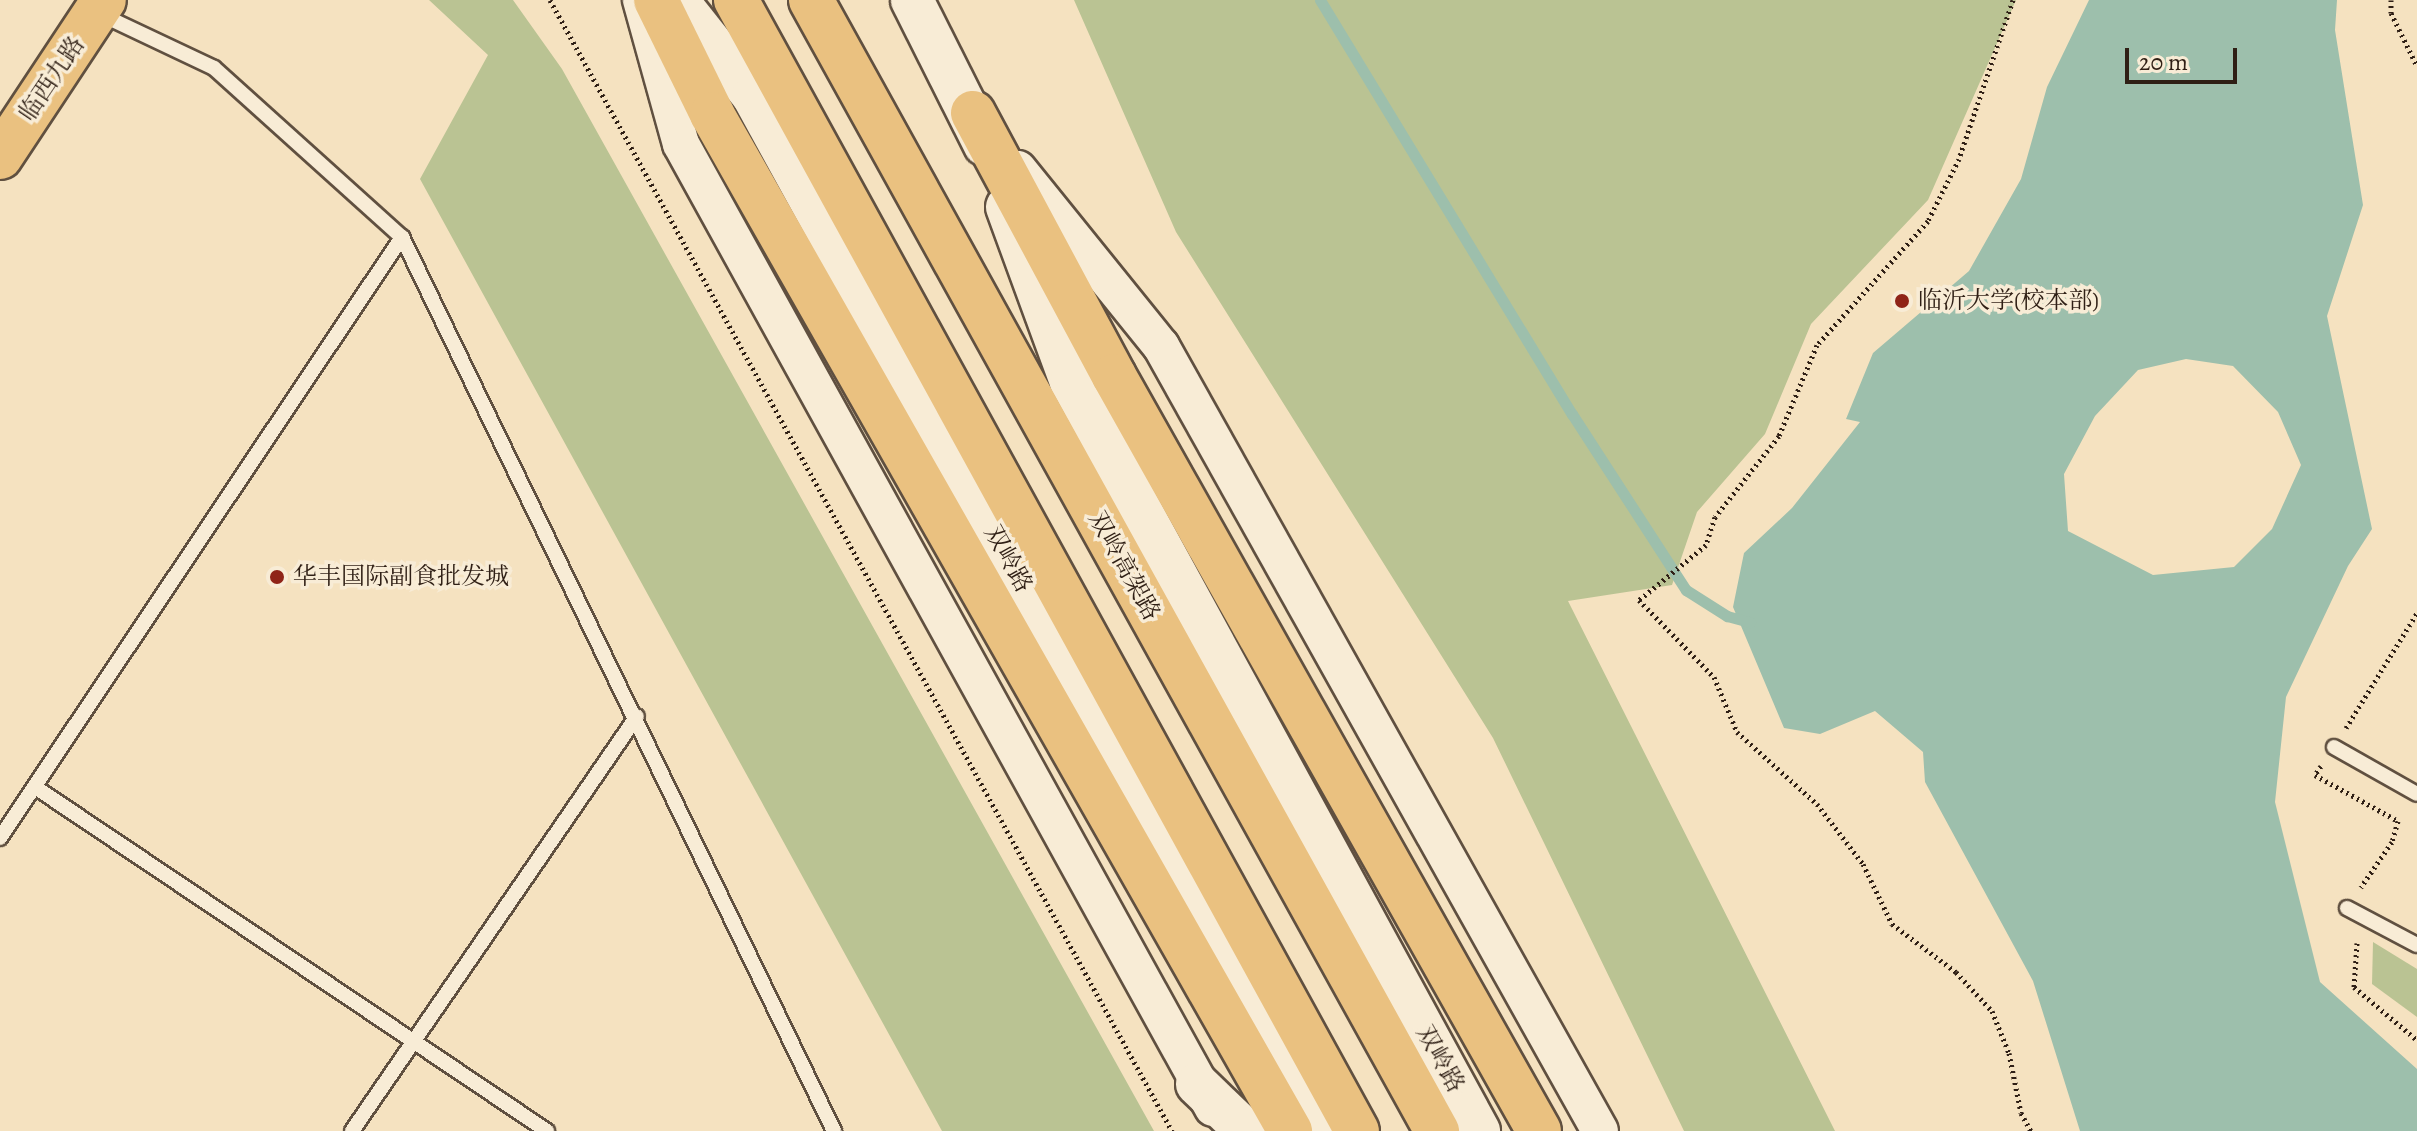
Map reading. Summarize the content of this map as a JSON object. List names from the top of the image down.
{
  "streets": {
    "main road": ["临西九路", "双岭路", "双岭高架路"]
  },
  "places": ["临沂大学(校本部)", "华丰国际副食批发城"],
  "scale_bar": "20 m"
}
